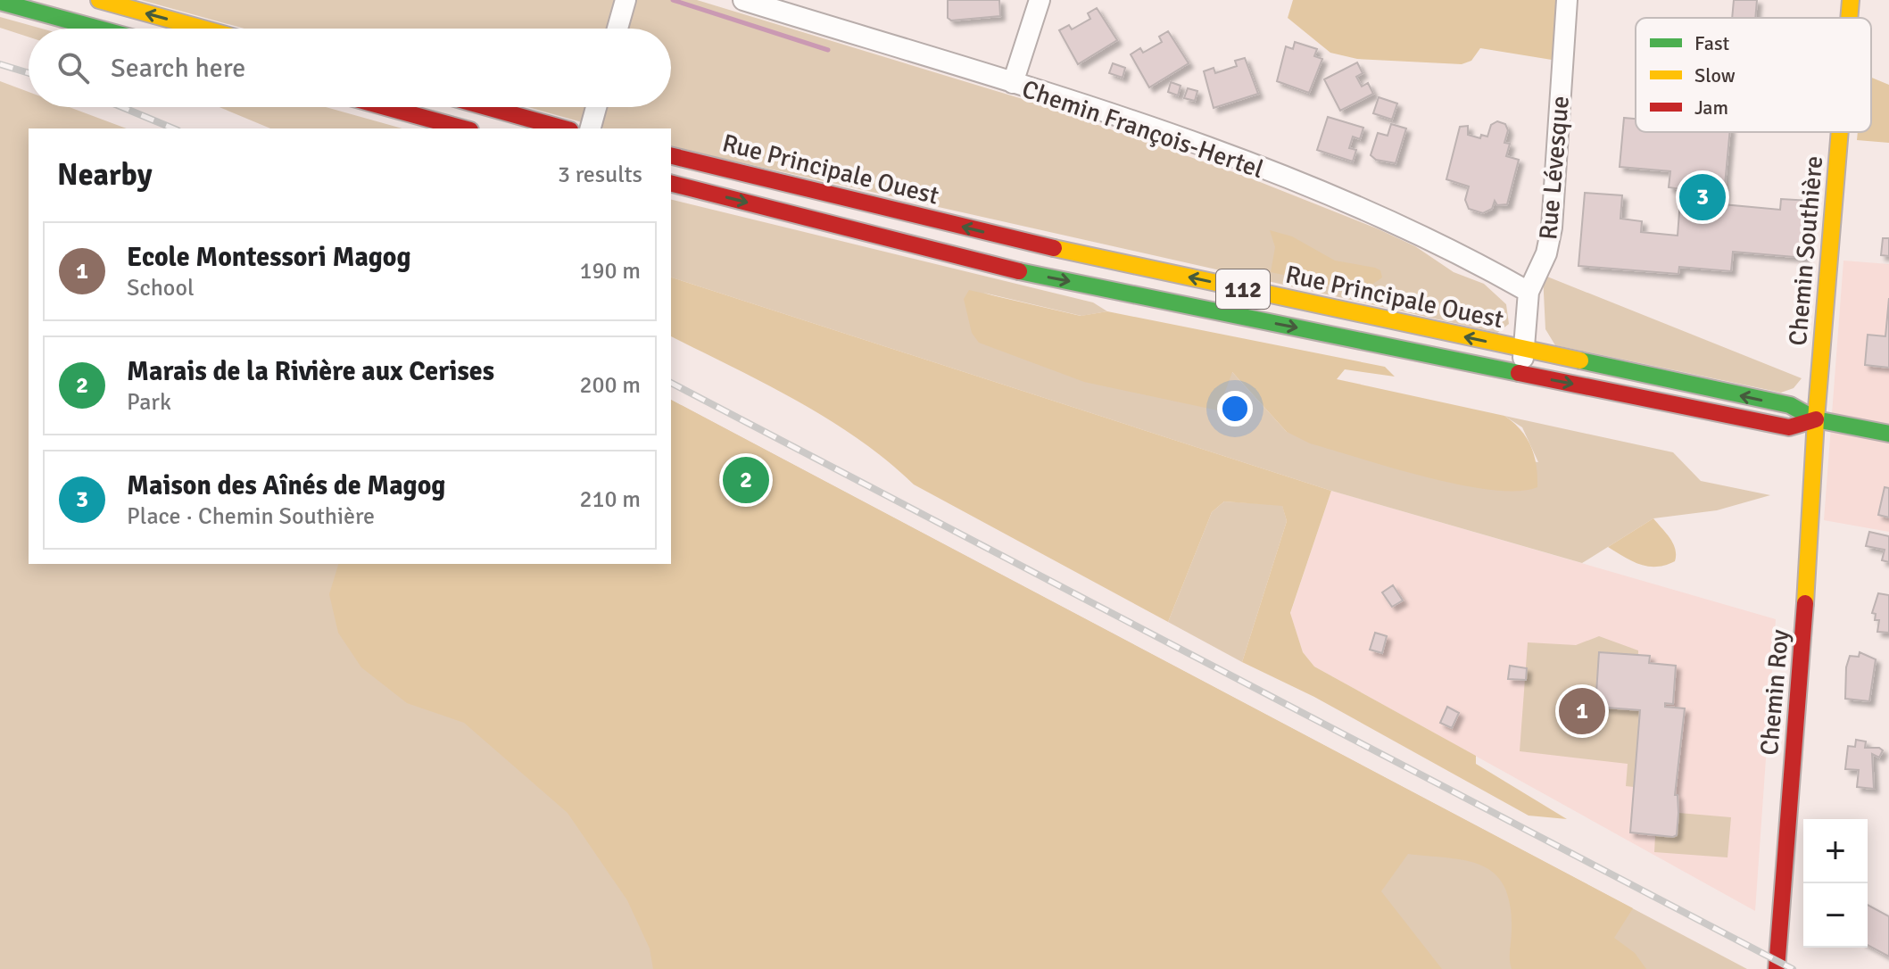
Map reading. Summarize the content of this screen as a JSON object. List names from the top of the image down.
{
  "streets": {
    "main road": [
      "Rue Principale Ouest",
      "Chemin Southière",
      "112",
      "Chemin Roy"
    ],
    "street": ["Chemin François-Hertel", "Rue Lévesque"]
  },
  "crossings": [
    ["Chemin François-Hertel", "Rue Lévesque"],
    ["Rue Lévesque", "Rue Principale Ouest"],
    ["Rue Principale Ouest", "Chemin Southière"],
    ["Rue Principale Ouest", "Chemin Roy"],
    ["Chemin Southière", "Chemin Roy"]
  ],
  "legend": ["Fast", "Slow", "Jam"],
  "page": {
    "search": "Search here",
    "heading": ["Nearby", "3 results"],
    "pins": ["3", "2", "1"],
    "list": [
      {
        "mark": "1",
        "name": "Ecole Montessori Magog",
        "note": "School",
        "value": "190 m"
      },
      {
        "mark": "2",
        "name": "Marais de la Rivière aux Cerises",
        "note": "Park",
        "value": "200 m"
      },
      {
        "mark": "3",
        "name": "Maison des Aînés de Magog",
        "note": "Place · Chemin Southière",
        "value": "210 m"
      }
    ],
    "map_buttons": ["+", "−"]
  }
}
